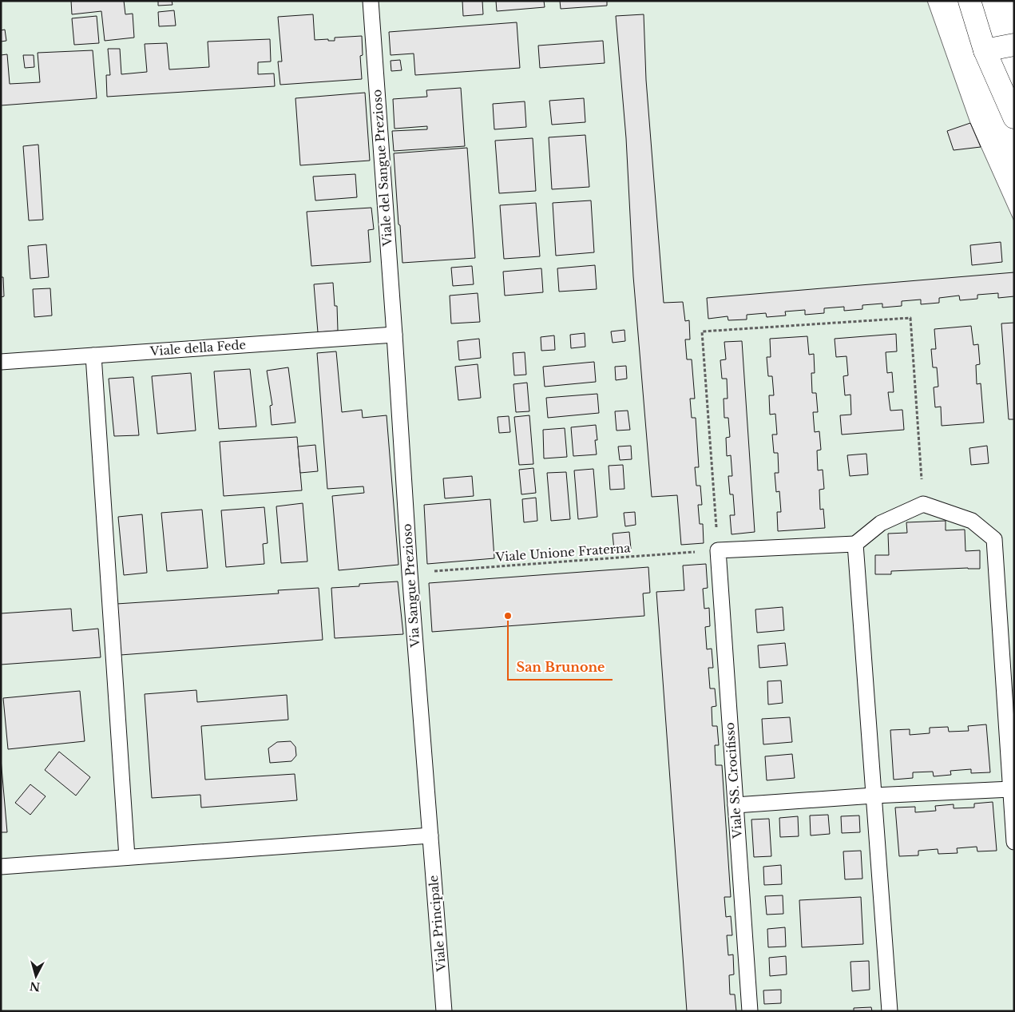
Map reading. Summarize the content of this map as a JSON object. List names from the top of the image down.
{
  "streets": {
    "lane": [
      "Viale del Sangue Prezioso",
      "Viale della Fede",
      "Via Sangue Prezioso",
      "Viale SS. Crocifisso",
      "Viale Principale"
    ],
    "path": ["Viale Unione Fraterna"]
  },
  "crossings": [
    ["Viale del Sangue Prezioso", "Viale della Fede"],
    ["Viale del Sangue Prezioso", "Via Sangue Prezioso"],
    ["Viale della Fede", "Via Sangue Prezioso"],
    ["Viale Unione Fraterna", "Via Sangue Prezioso"],
    ["Viale Unione Fraterna", "Viale SS. Crocifisso"],
    ["Via Sangue Prezioso", "Viale Principale"]
  ],
  "places": ["San Brunone"],
  "north": "bottom"
}
